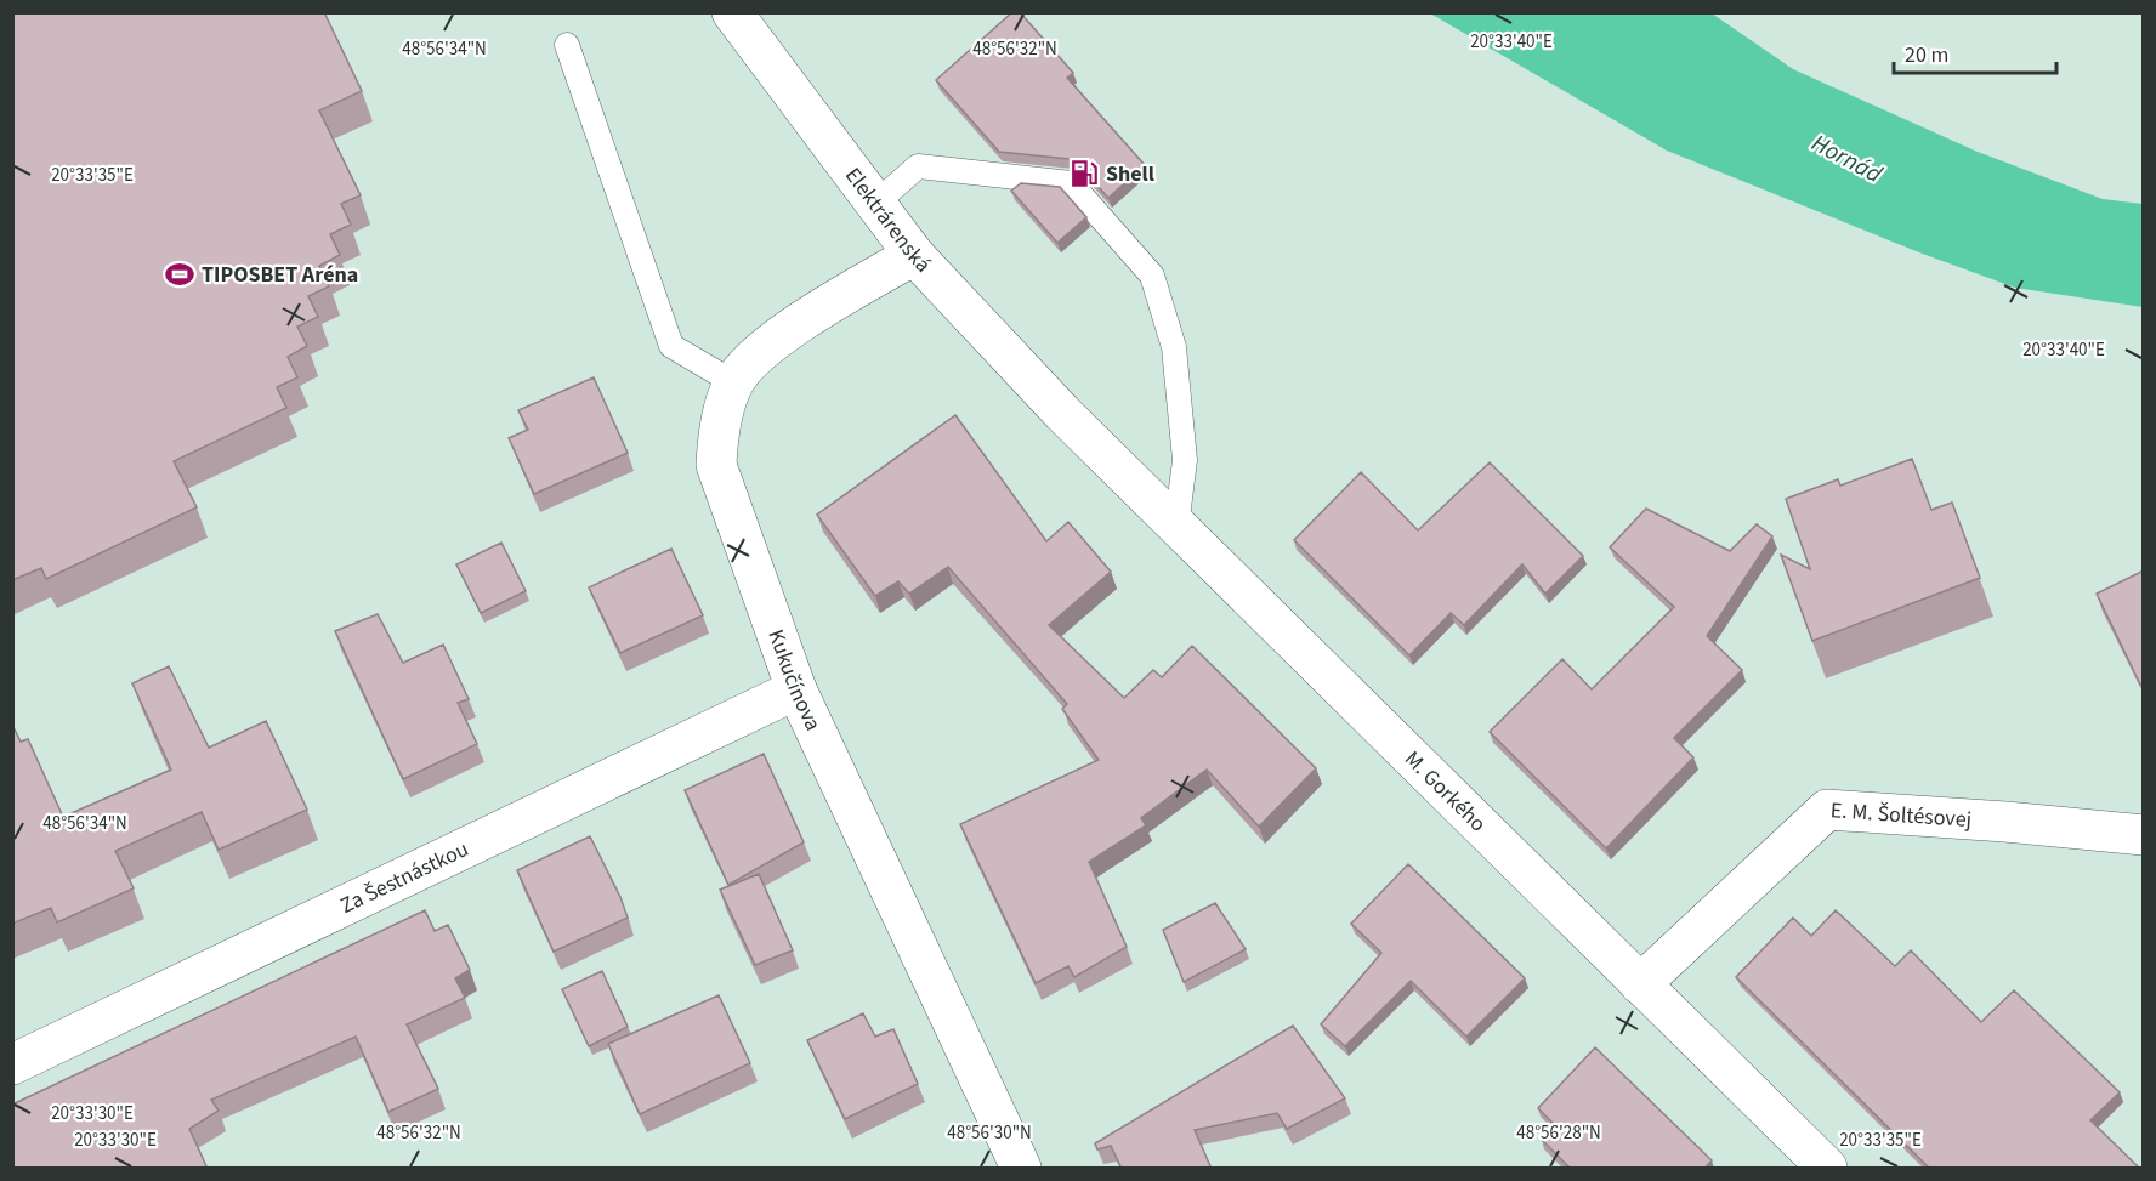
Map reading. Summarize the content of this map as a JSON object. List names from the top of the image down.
{
  "streets": {
    "street": [
      "Elektrárenská",
      "Kukučínova",
      "M. Gorkého",
      "E. M. Šoltésovej",
      "Za Šestnástkou"
    ]
  },
  "crossings": [
    ["Elektrárenská", "Kukučínova"],
    ["Elektrárenská", "M. Gorkého"],
    ["Kukučínova", "Za Šestnástkou"],
    ["M. Gorkého", "E. M. Šoltésovej"]
  ],
  "water": ["Hornád"],
  "places": {
    "fuel station": ["Shell"],
    "sports": ["TIPOSBET Aréna"]
  },
  "scale_bar": "20 m",
  "coordinates": [
    "20°33'40\"E",
    "48°56'34\"N",
    "48°56'32\"N",
    "20°33'35\"E",
    "20°33'30\"E",
    "48°56'30\"N",
    "48°56'28\"N"
  ]
}
